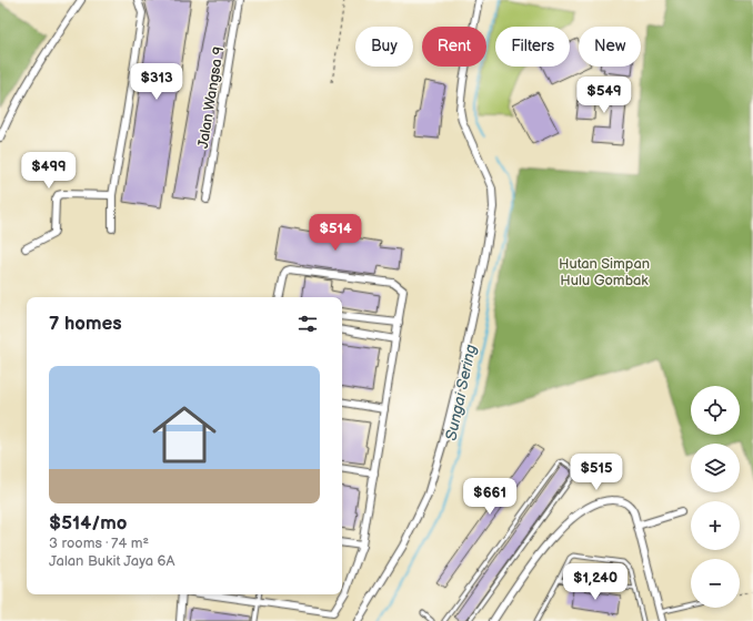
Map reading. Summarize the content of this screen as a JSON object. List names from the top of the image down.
{
  "streets": {
    "street": ["Jalan Wangsa 9"]
  },
  "water": ["Sungai Sering"],
  "parks": ["Hutan Simpan Hulu Gombak"],
  "page": {
    "chip": [
      "Buy",
      "Rent",
      "Filters",
      "New"
    ],
    "price": [
      "$313",
      "$549",
      "$499",
      "$514",
      "$515",
      "$661",
      "$1,240"
    ],
    "heading": "7 homes",
    "list": [
      {
        "name": "$514/mo",
        "note": "3 rooms · 74 m² · Jalan Bukit Jaya 6A"
      }
    ],
    "map_buttons": ["+", "−"]
  }
}
